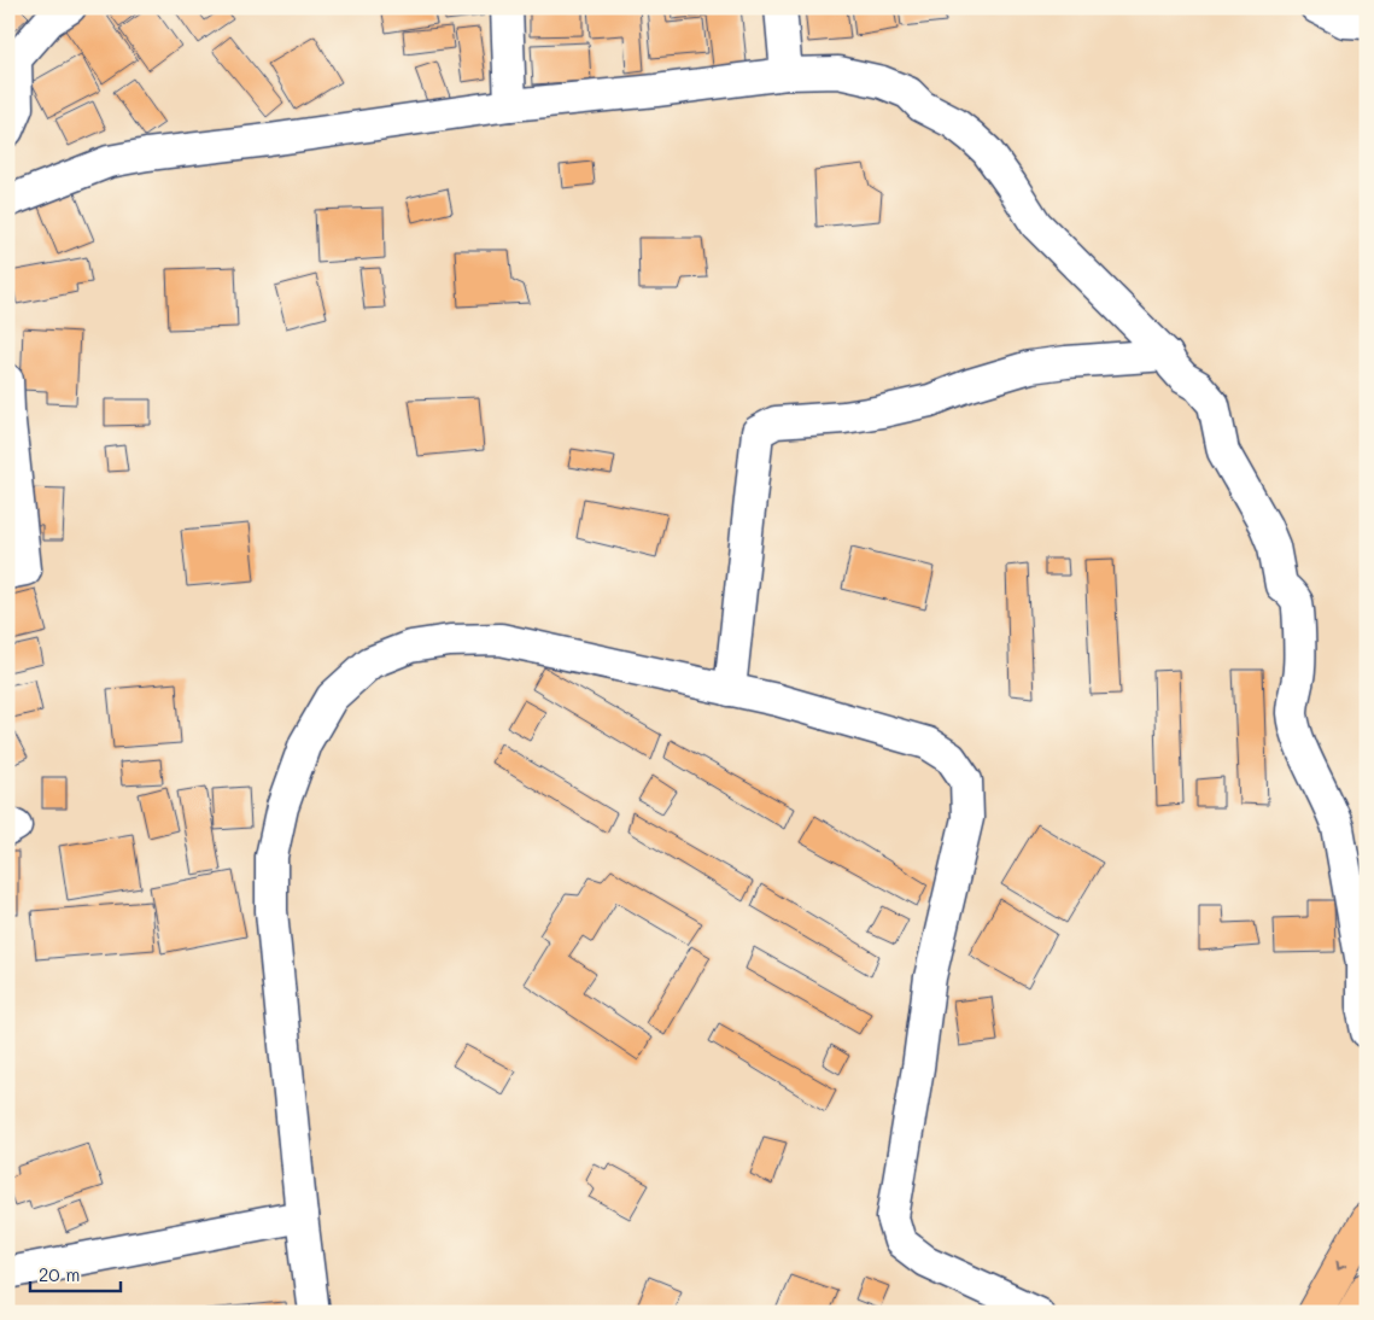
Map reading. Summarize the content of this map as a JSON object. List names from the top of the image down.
{
  "scale_bar": "20 m"
}
